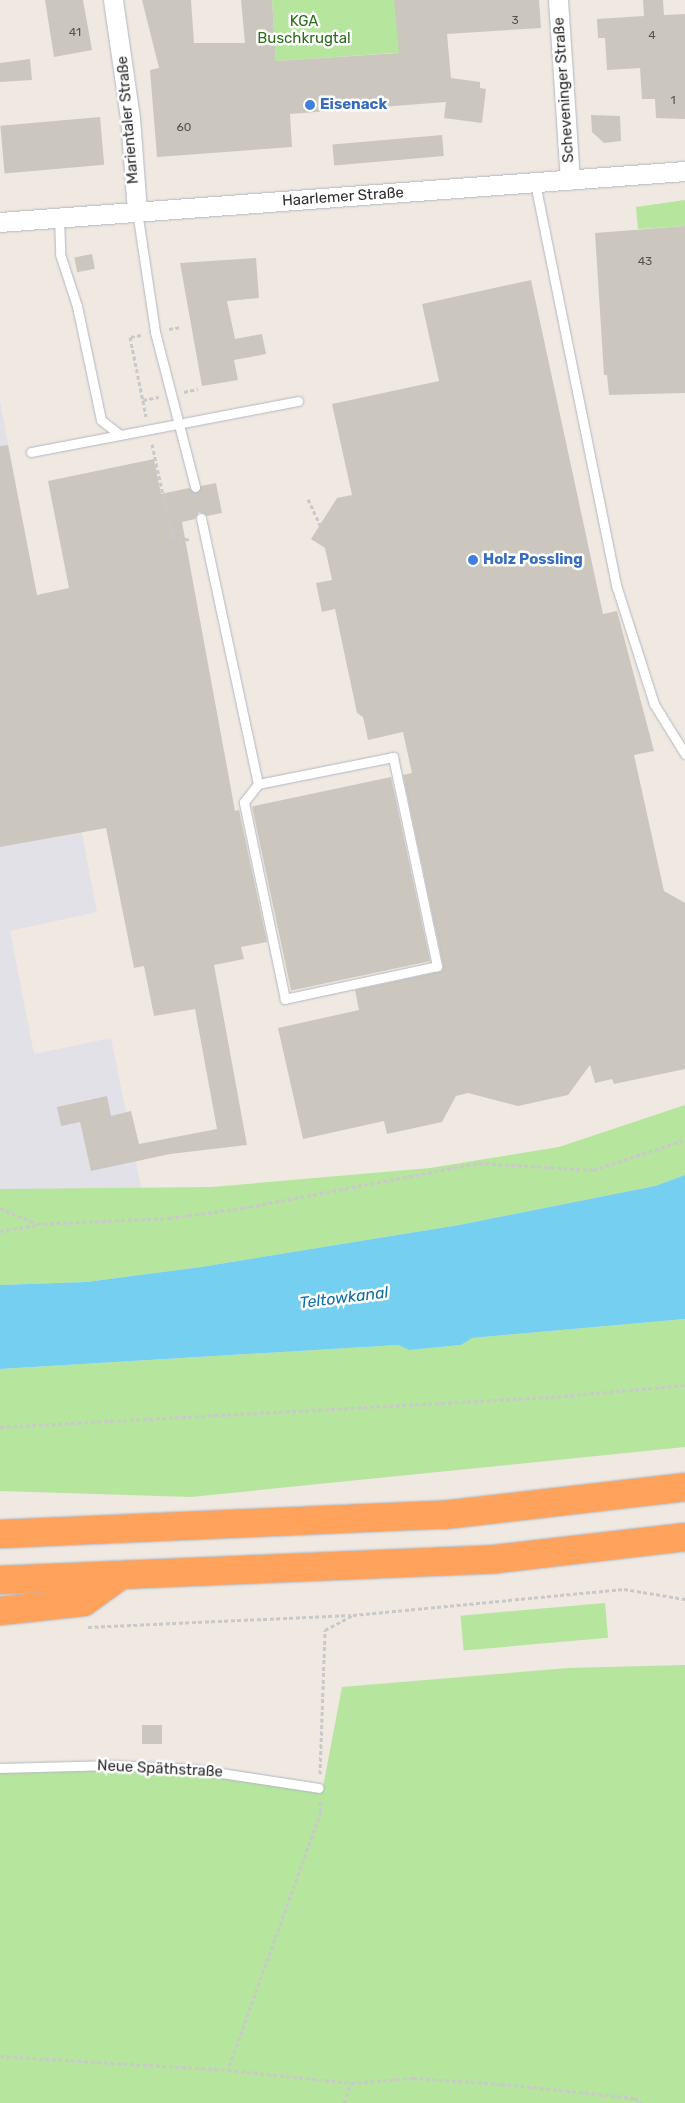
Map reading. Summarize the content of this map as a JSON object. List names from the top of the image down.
{
  "streets": {
    "street": ["Scheveninger Straße", "Marientaler Straße", "Haarlemer Straße"],
    "lane": ["Neue Späthstraße"]
  },
  "crossings": [
    ["Scheveninger Straße", "Haarlemer Straße"],
    ["Marientaler Straße", "Haarlemer Straße"]
  ],
  "water": ["Teltowkanal"],
  "parks": ["KGA Buschkrugtal"],
  "places": ["Eisenack", "Holz Possling"],
  "house_numbers": [
    "3",
    "41",
    "4",
    "1",
    "60",
    "43"
  ]
}
